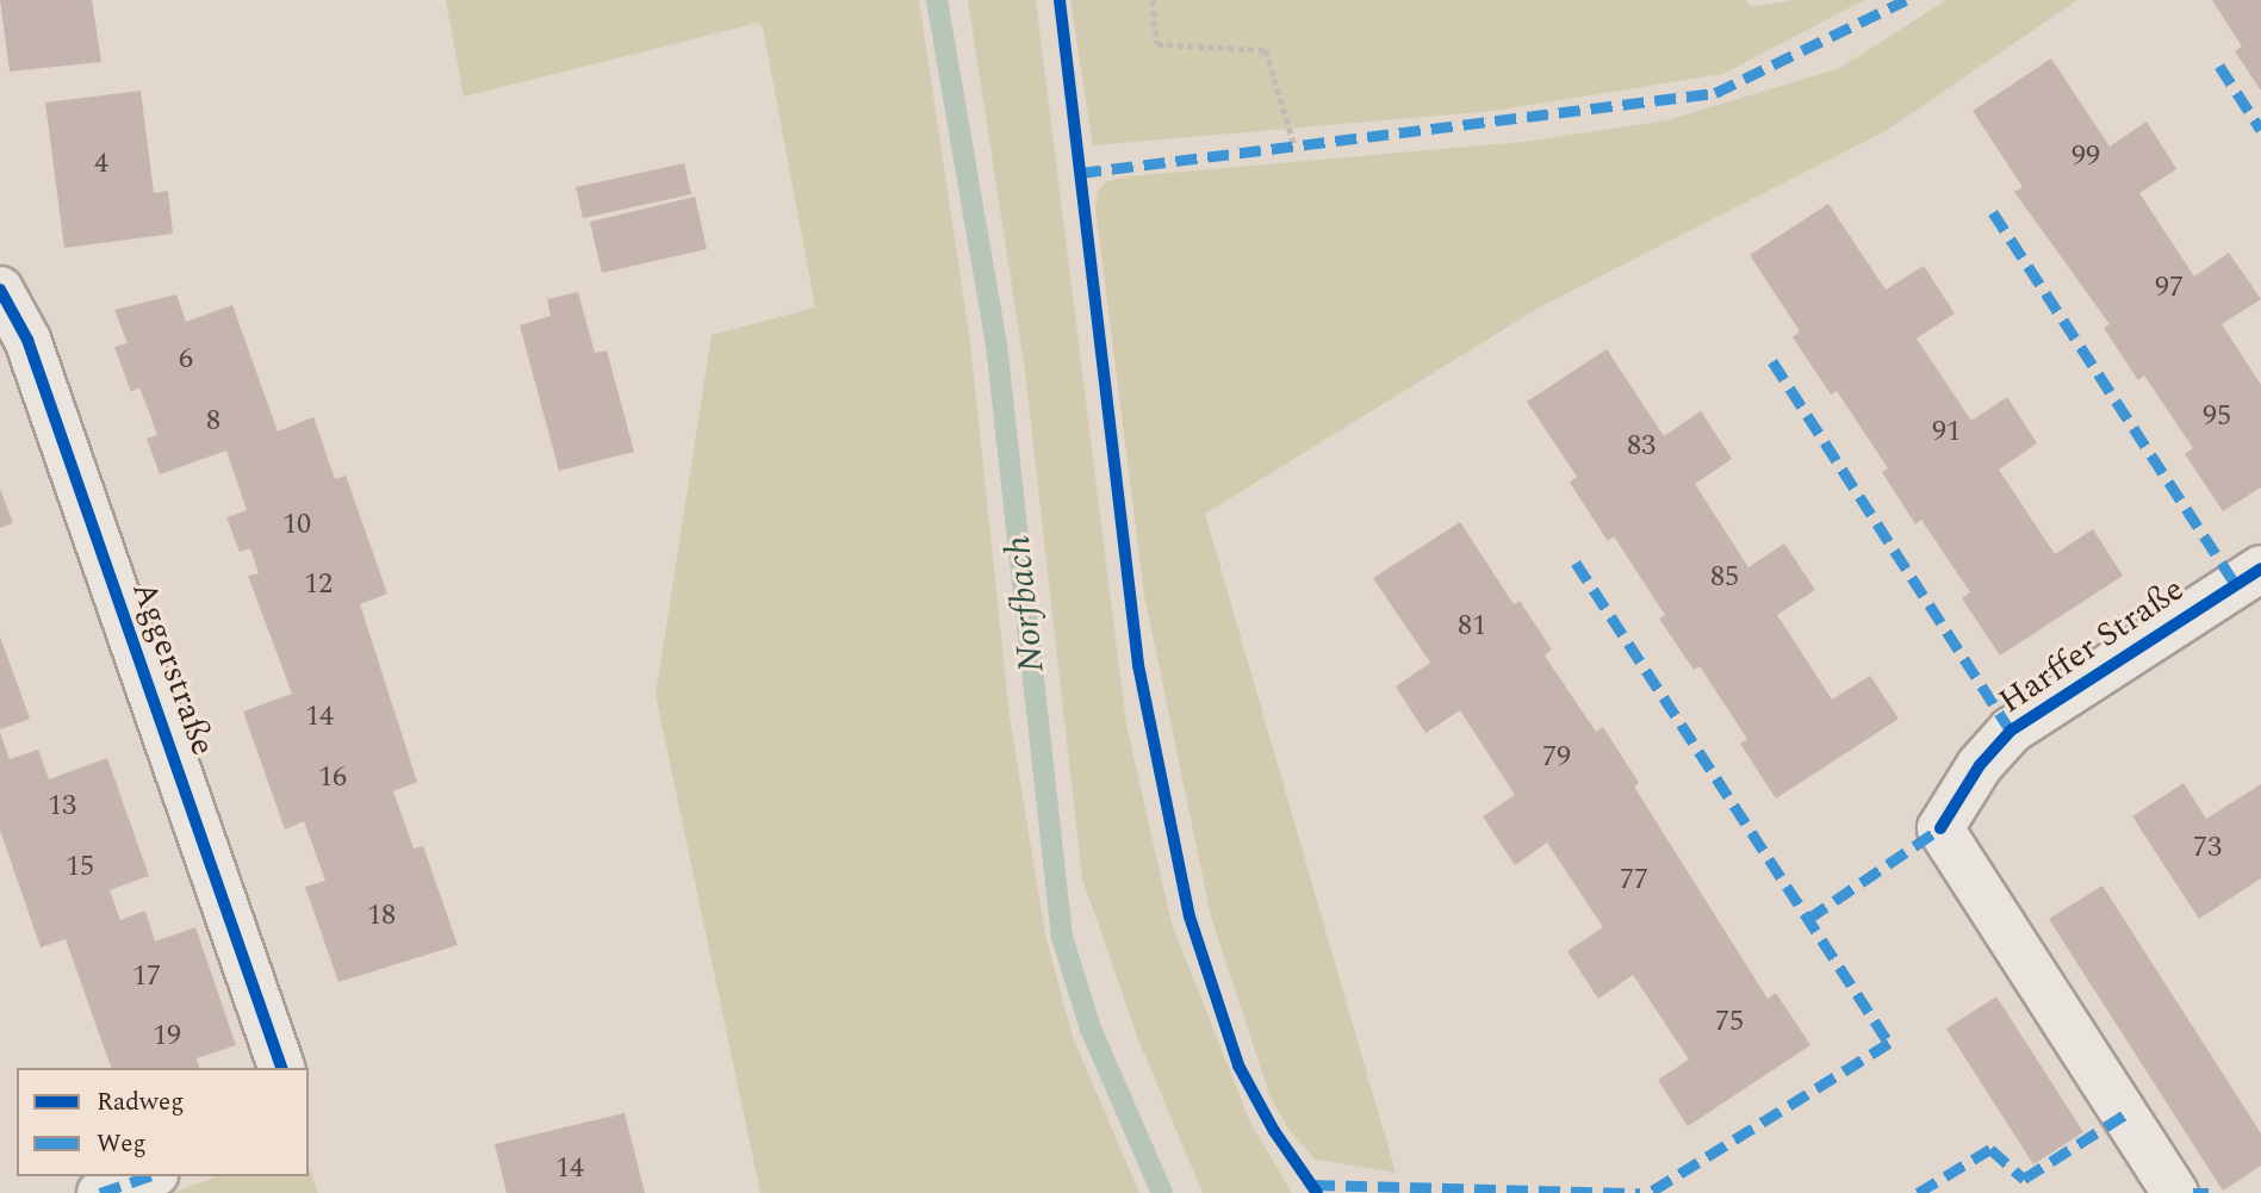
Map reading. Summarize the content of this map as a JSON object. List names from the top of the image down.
{
  "streets": {
    "street": ["Harffer Straße", "Aggerstraße"]
  },
  "water": ["Norfbach"],
  "house_numbers": [
    "99",
    "4",
    "97",
    "6",
    "95",
    "8",
    "91",
    "83",
    "10",
    "85",
    "12",
    "81",
    "14",
    "79",
    "16",
    "13",
    "73",
    "15",
    "77",
    "18",
    "17",
    "75",
    "19",
    "14"
  ],
  "legend": ["Radweg", "Weg"]
}
